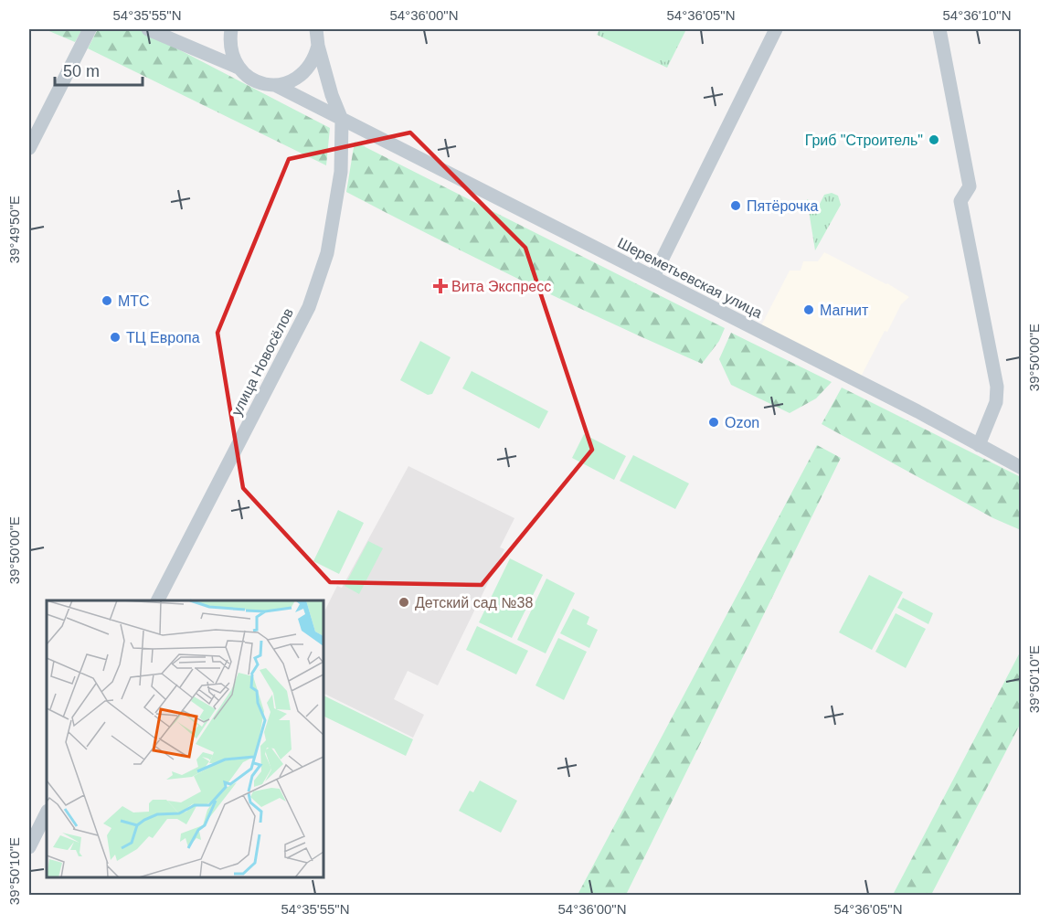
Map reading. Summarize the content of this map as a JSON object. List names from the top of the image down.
{
  "streets": {
    "street": ["Шереметьевская улица", "улица Новосёлов"]
  },
  "crossings": [
    ["Шереметьевская улица", "улица Новосёлов"]
  ],
  "places": {
    "other": [
      "Гриб \"Строитель\"",
      "Пятёрочка",
      "МТС",
      "Магнит",
      "ТЦ Европа",
      "Ozon",
      "Детский сад №38"
    ],
    "health": ["Вита Экспресс"]
  },
  "scale_bar": "50 m",
  "coordinates": [
    "54°35'55\"N",
    "54°36'00\"N",
    "54°36'05\"N",
    "54°36'10\"N",
    "39°49'50\"E",
    "39°50'00\"E",
    "39°50'10\"E"
  ]
}
